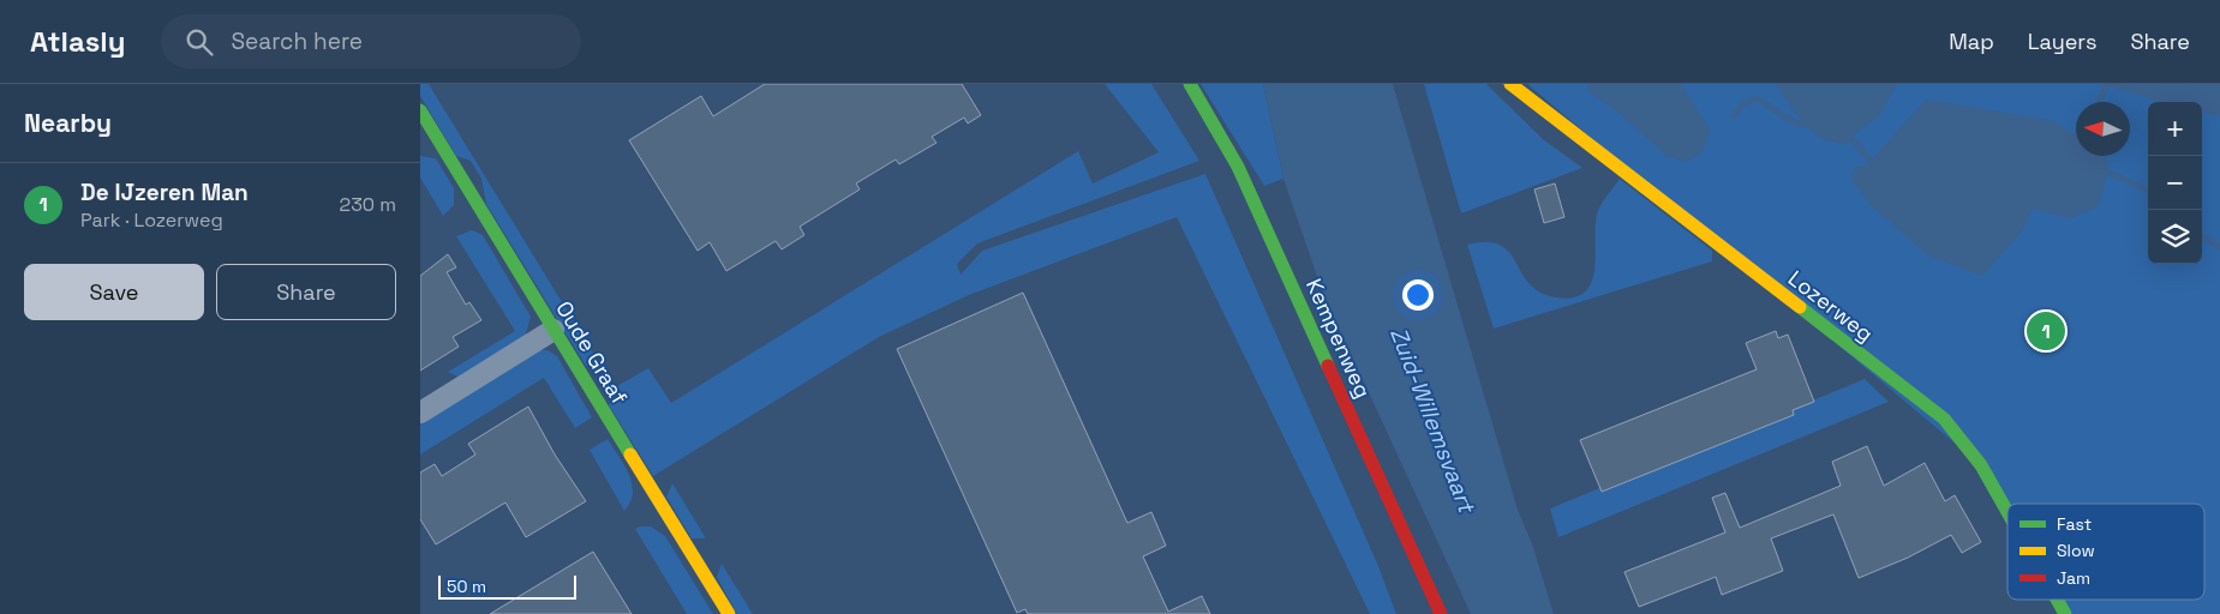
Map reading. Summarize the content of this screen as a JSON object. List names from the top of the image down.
{
  "streets": {
    "street": ["Lozerweg", "Kempenweg", "Oude Graaf"]
  },
  "water": ["Zuid-Willemsvaart"],
  "legend": ["Fast", "Slow", "Jam"],
  "scale_bar": "50 m",
  "north": "left",
  "page": {
    "header": "Atlasly",
    "search": "Search here",
    "nav": ["Map", "Layers", "Share"],
    "heading": "Nearby",
    "map_buttons": ["+", "−"],
    "list": [
      {
        "mark": "1",
        "name": "De IJzeren Man",
        "note": "Park · Lozerweg",
        "value": "230 m"
      }
    ],
    "buttons": ["Save", "Share"],
    "pins": "1",
    "scale": "50 m"
  }
}
